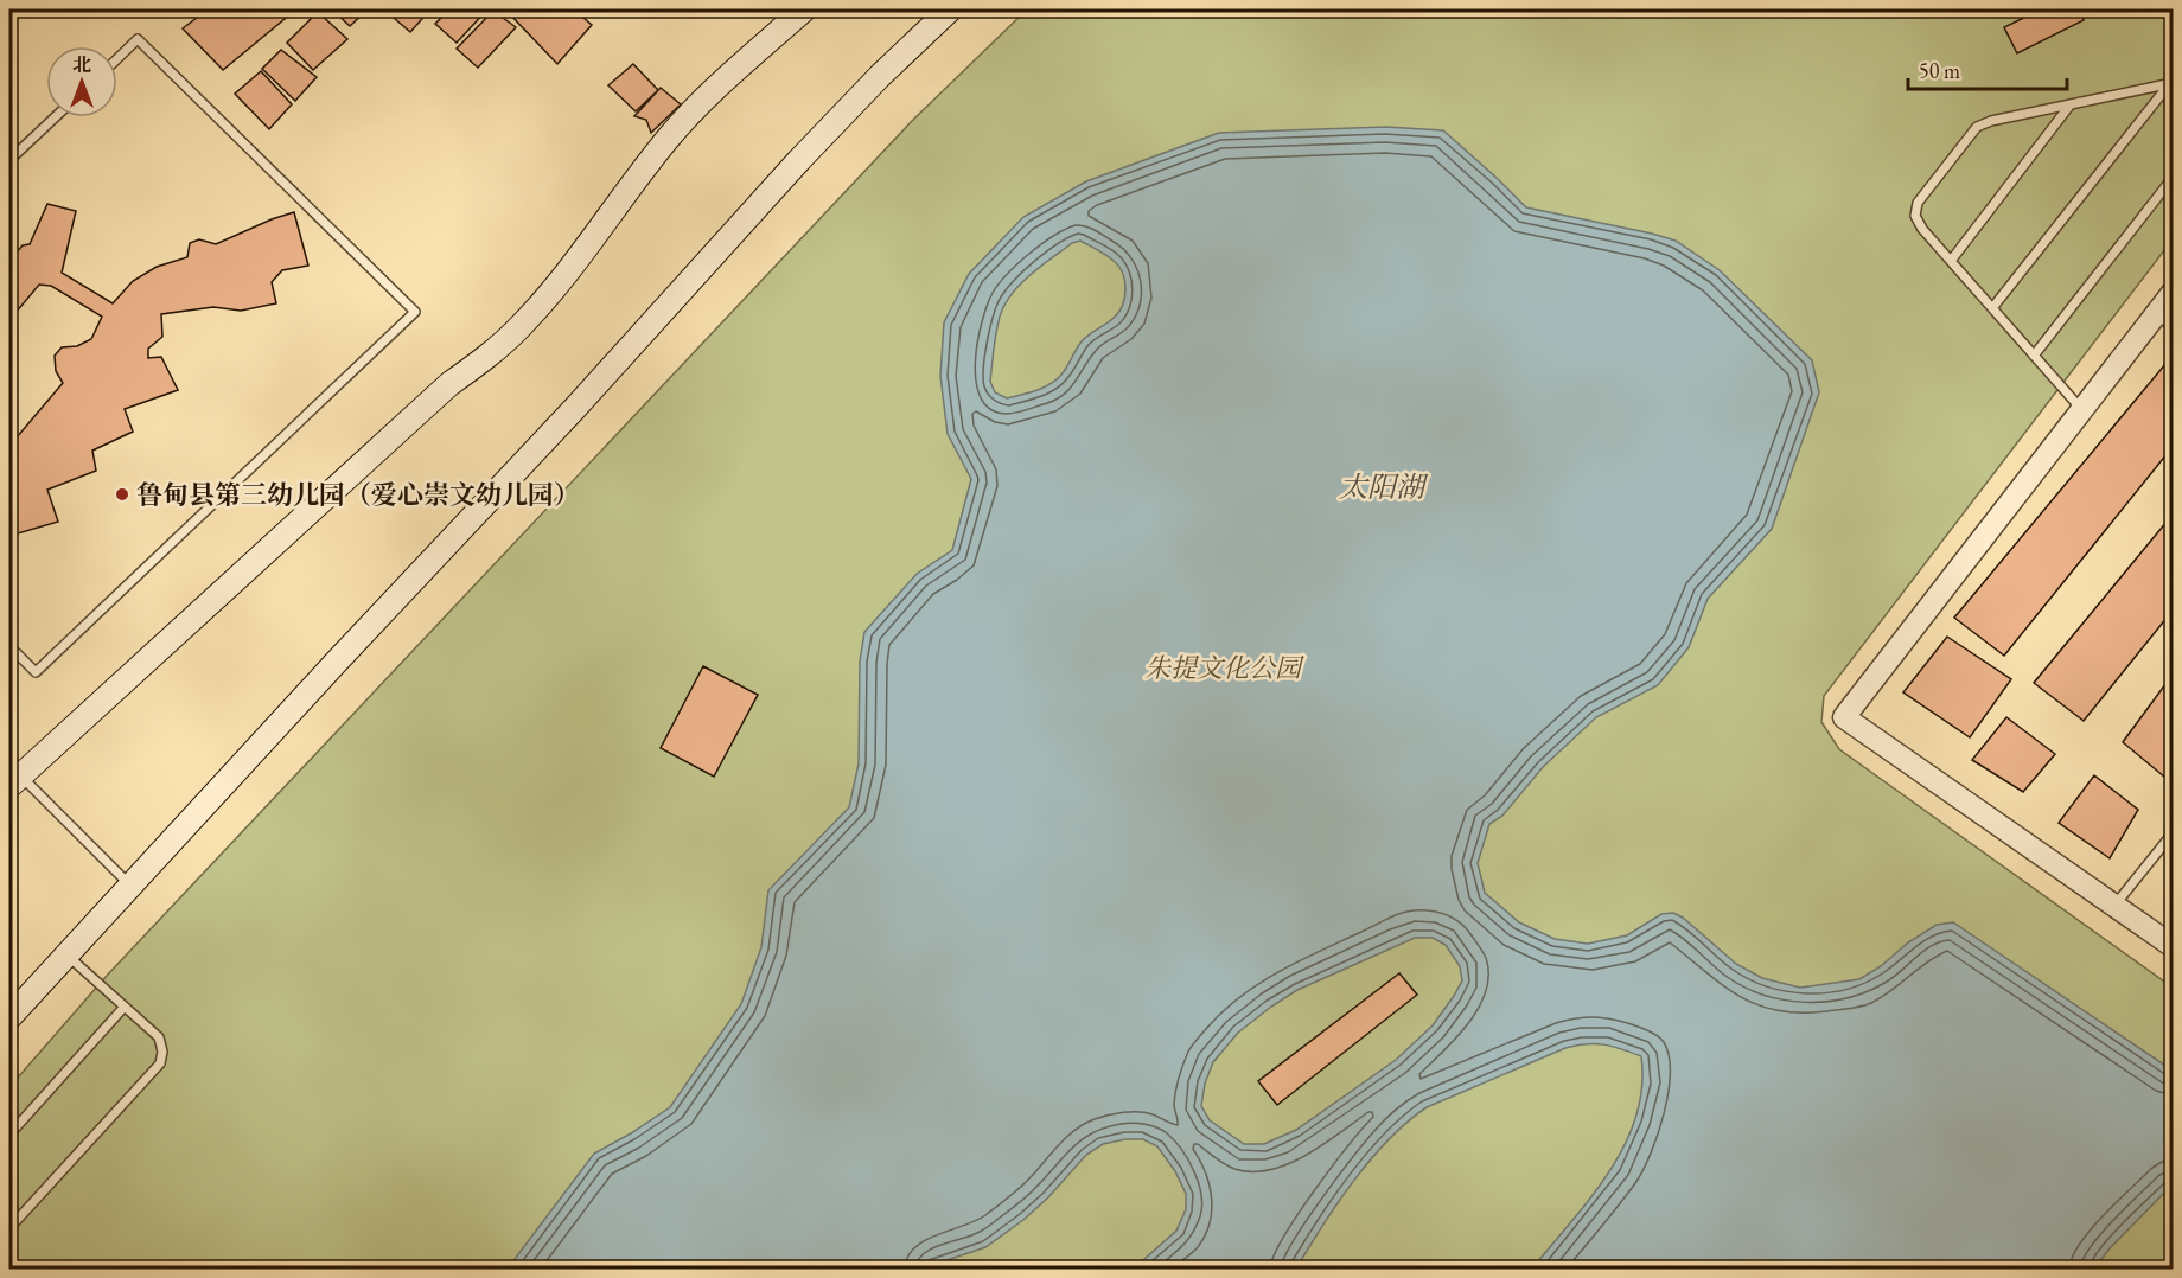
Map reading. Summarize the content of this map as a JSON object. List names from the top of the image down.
{
  "water": ["太阳湖"],
  "parks": ["朱提文化公园"],
  "places": ["鲁甸县第三幼儿园（爱心崇文幼儿园）"],
  "scale_bar": "50 m",
  "north": "top"
}
